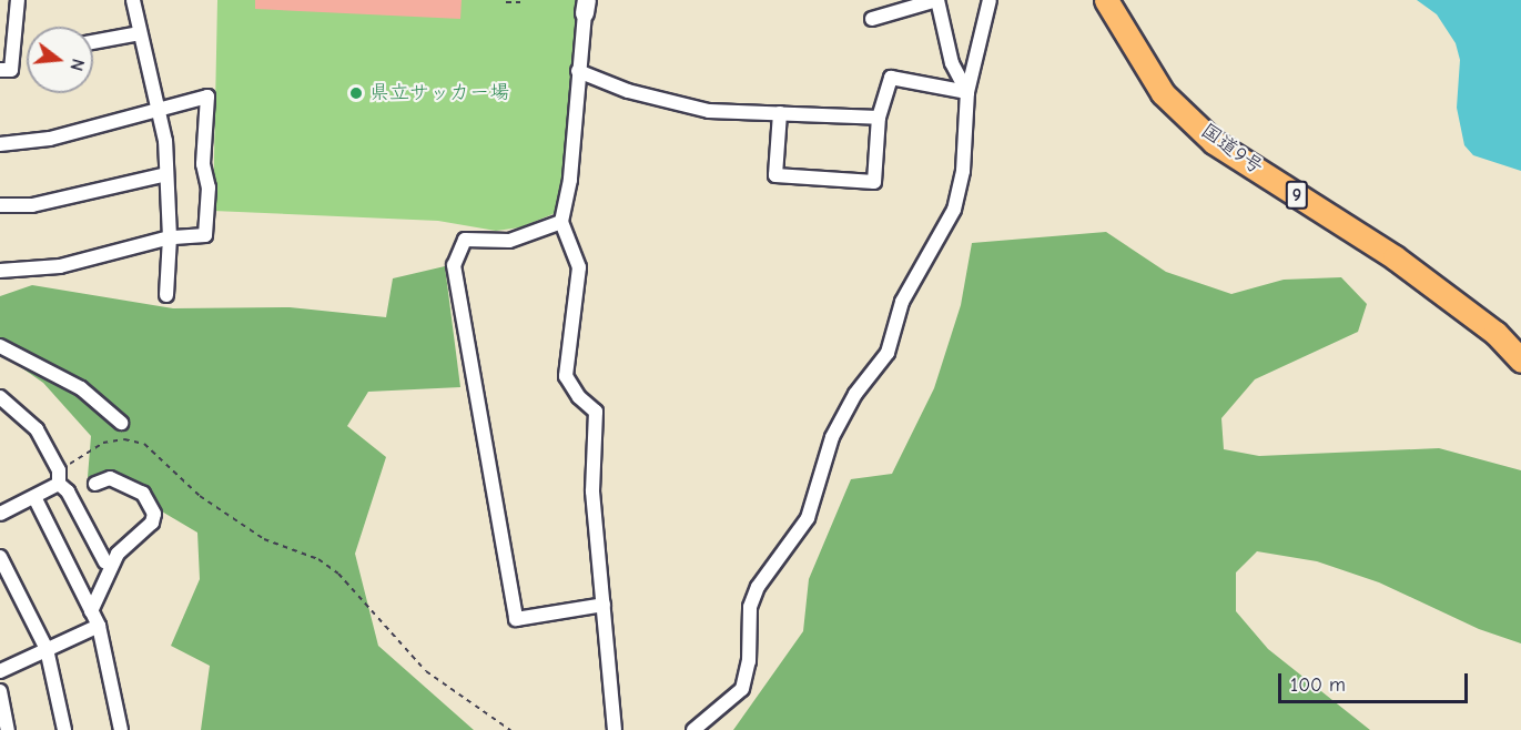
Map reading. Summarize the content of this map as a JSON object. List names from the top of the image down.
{
  "streets": {
    "highway": ["国道9号", "9"]
  },
  "places": ["県立サッカー場"],
  "scale_bar": "100 m",
  "north": "right"
}
